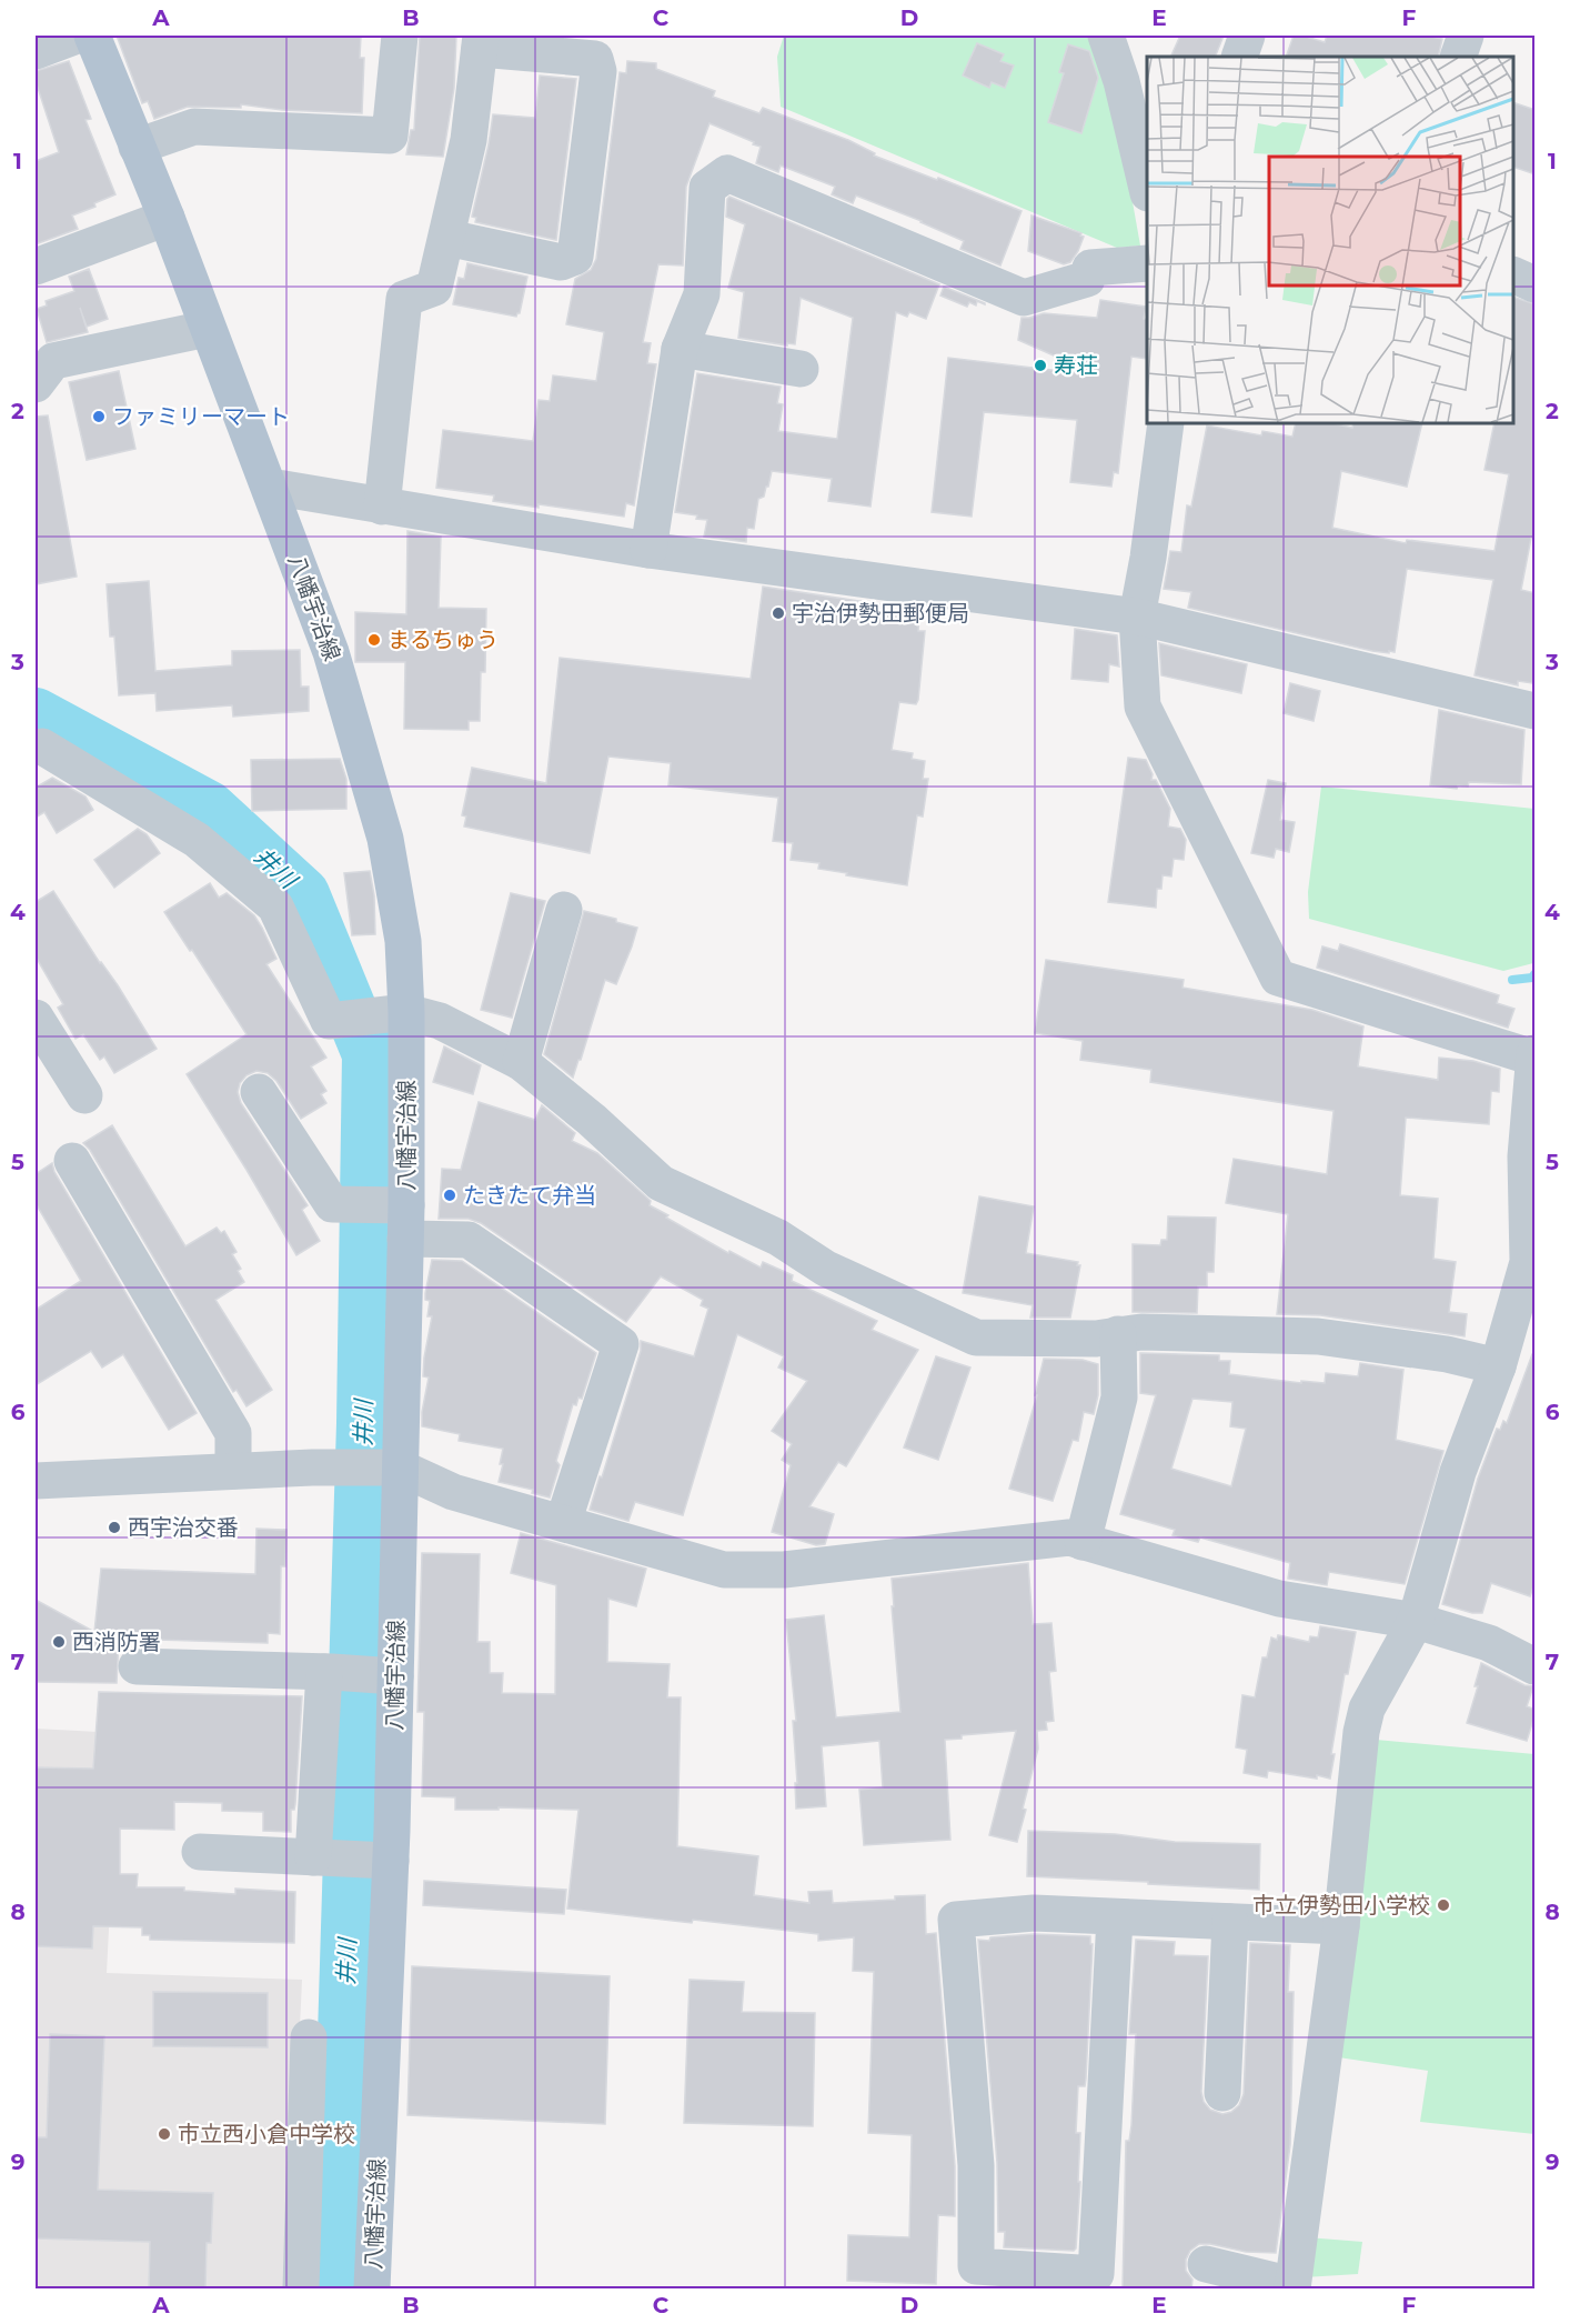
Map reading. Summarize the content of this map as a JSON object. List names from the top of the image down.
{
  "streets": {
    "main road": ["八幡宇治線"]
  },
  "water": ["井川"],
  "places": [
    "寿荘",
    "ファミリーマート",
    "宇治伊勢田郵便局",
    "まるちゅう",
    "たきたて弁当",
    "西宇治交番",
    "西消防署",
    "市立伊勢田小学校",
    "市立西小倉中学校"
  ],
  "grid": {
    "columns": [
      "A",
      "B",
      "C",
      "D",
      "E",
      "F"
    ],
    "rows": [
      "1",
      "2",
      "3",
      "4",
      "5",
      "6",
      "7",
      "8",
      "9"
    ]
  }
}
